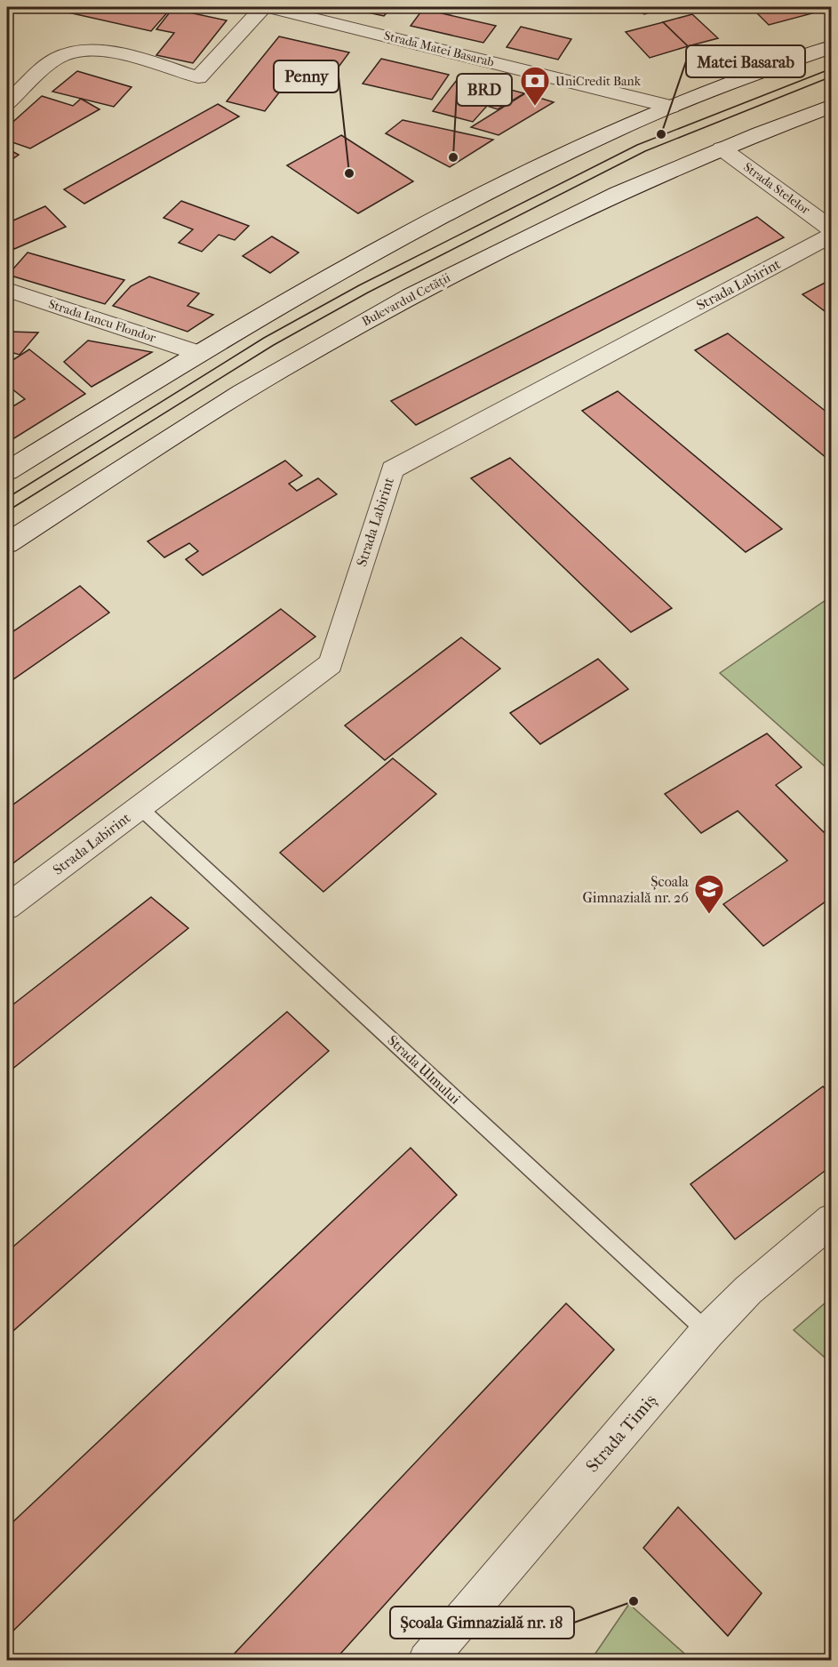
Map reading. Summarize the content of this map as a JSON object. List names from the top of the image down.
{
  "streets": {
    "main road": ["Bulevardul Cetății"],
    "street": [
      "Strada Matei Basarab",
      "Strada Stelelor",
      "Strada Labirint",
      "Strada Iancu Flondor",
      "Strada Timiș"
    ],
    "lane": ["Strada Ulmului"]
  },
  "crossings": [
    ["Strada Stelelor", "Bulevardul Cetății"],
    ["Strada Labirint", "Strada Ulmului"],
    ["Strada Ulmului", "Strada Timiș"]
  ],
  "places": {
    "bank": ["UniCredit Bank"],
    "other": [
      "Matei Basarab",
      "BRD",
      "Penny",
      "Școala Gimnazială nr. 18"
    ],
    "school or university": ["Școala Gimnazială nr. 26"]
  }
}
